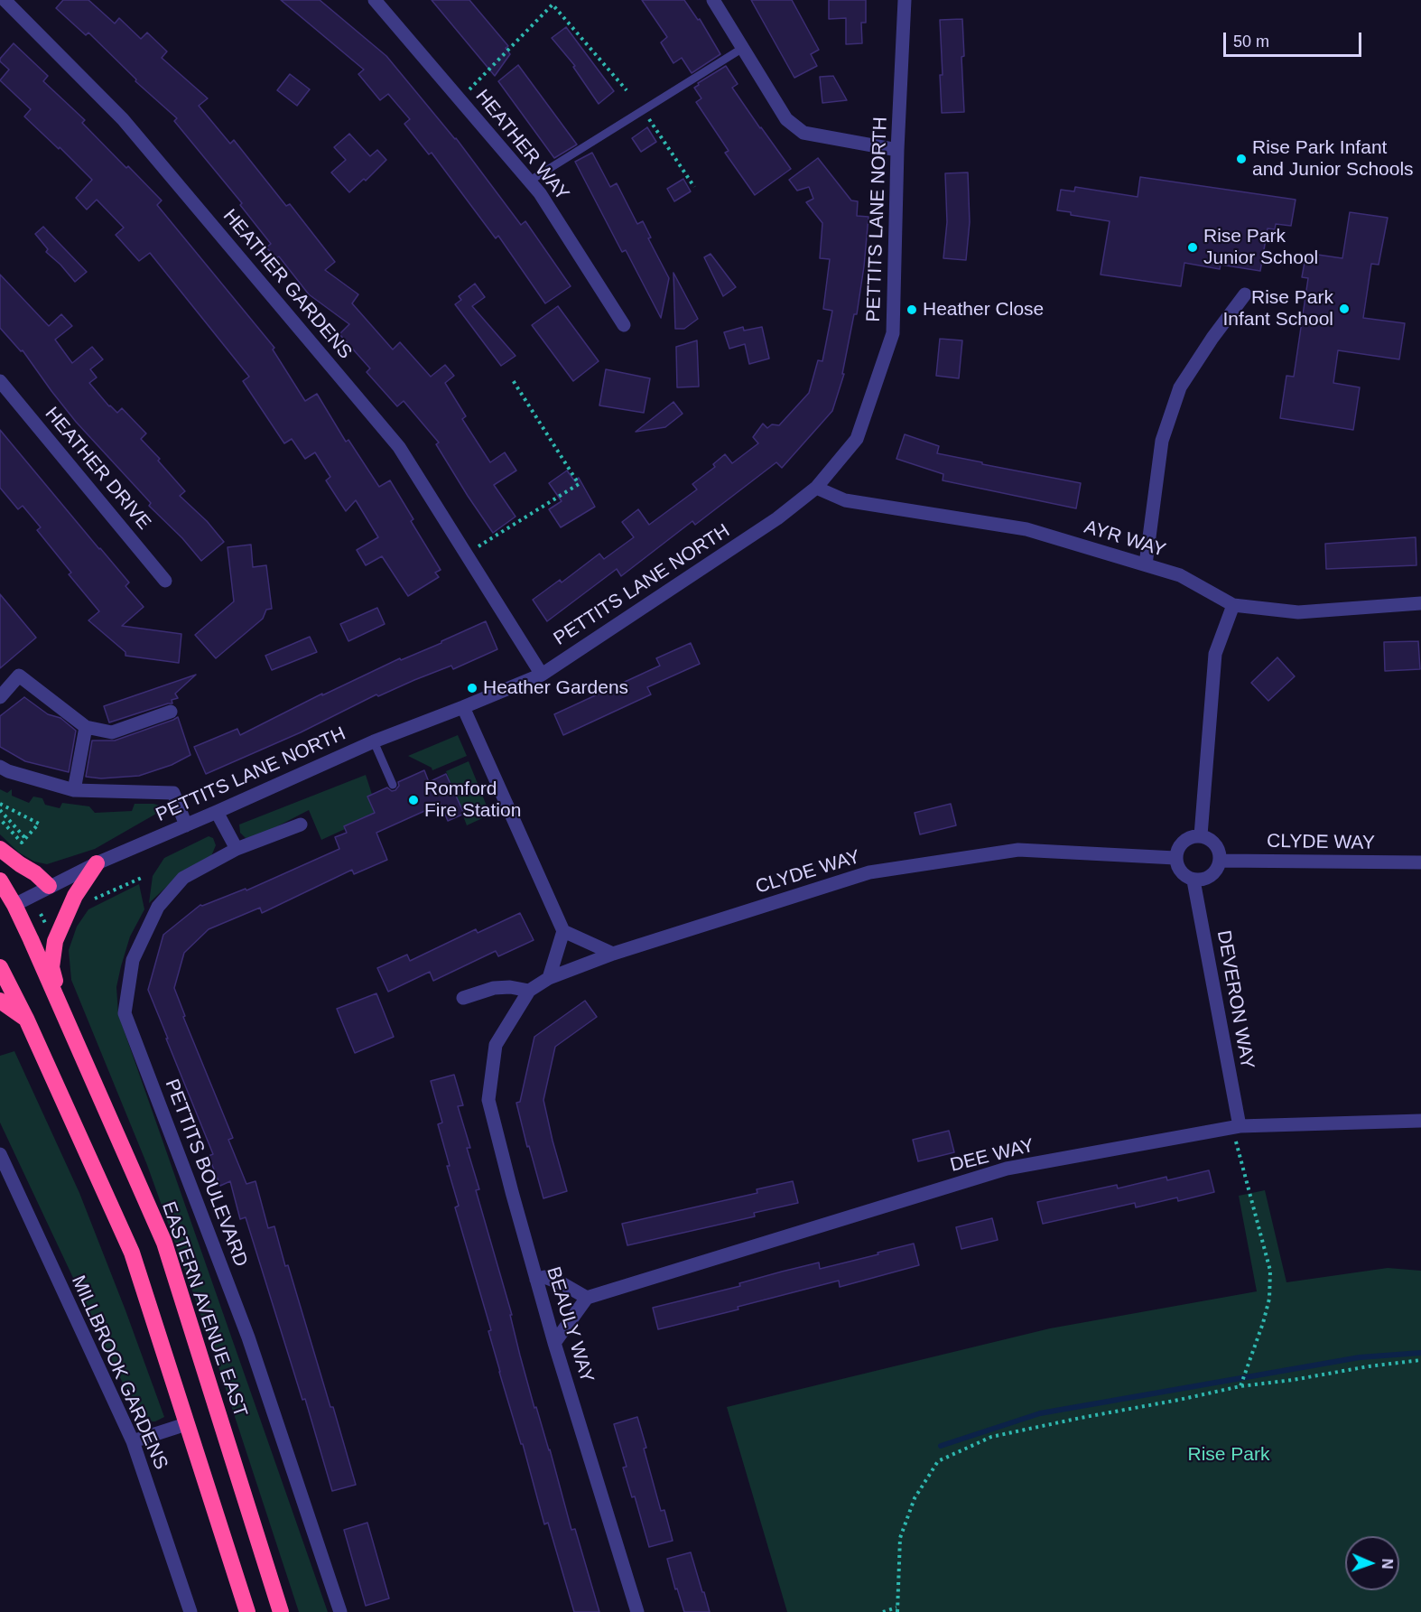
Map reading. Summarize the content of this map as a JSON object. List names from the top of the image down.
{
  "streets": {
    "highway": ["EASTERN AVENUE EAST"],
    "street": [
      "HEATHER WAY",
      "PETTITS LANE NORTH",
      "HEATHER GARDENS",
      "HEATHER DRIVE",
      "AYR WAY",
      "CLYDE WAY",
      "DEVERON WAY",
      "DEE WAY",
      "PETTITS BOULEVARD",
      "BEAULY WAY",
      "MILLBROOK GARDENS"
    ]
  },
  "crossings": [
    ["PETTITS LANE NORTH", "HEATHER GARDENS"],
    ["PETTITS LANE NORTH", "AYR WAY"],
    ["PETTITS LANE NORTH", "EASTERN AVENUE EAST"],
    ["CLYDE WAY", "DEVERON WAY"],
    ["CLYDE WAY", "BEAULY WAY"],
    ["DEVERON WAY", "DEE WAY"]
  ],
  "parks": ["Rise Park"],
  "places": [
    "Rise Park Infant and Junior Schools",
    "Rise Park Junior School",
    "Rise Park Infant School",
    "Heather Close",
    "Heather Gardens",
    "Romford Fire Station"
  ],
  "scale_bar": "50 m",
  "north": "right"
}
